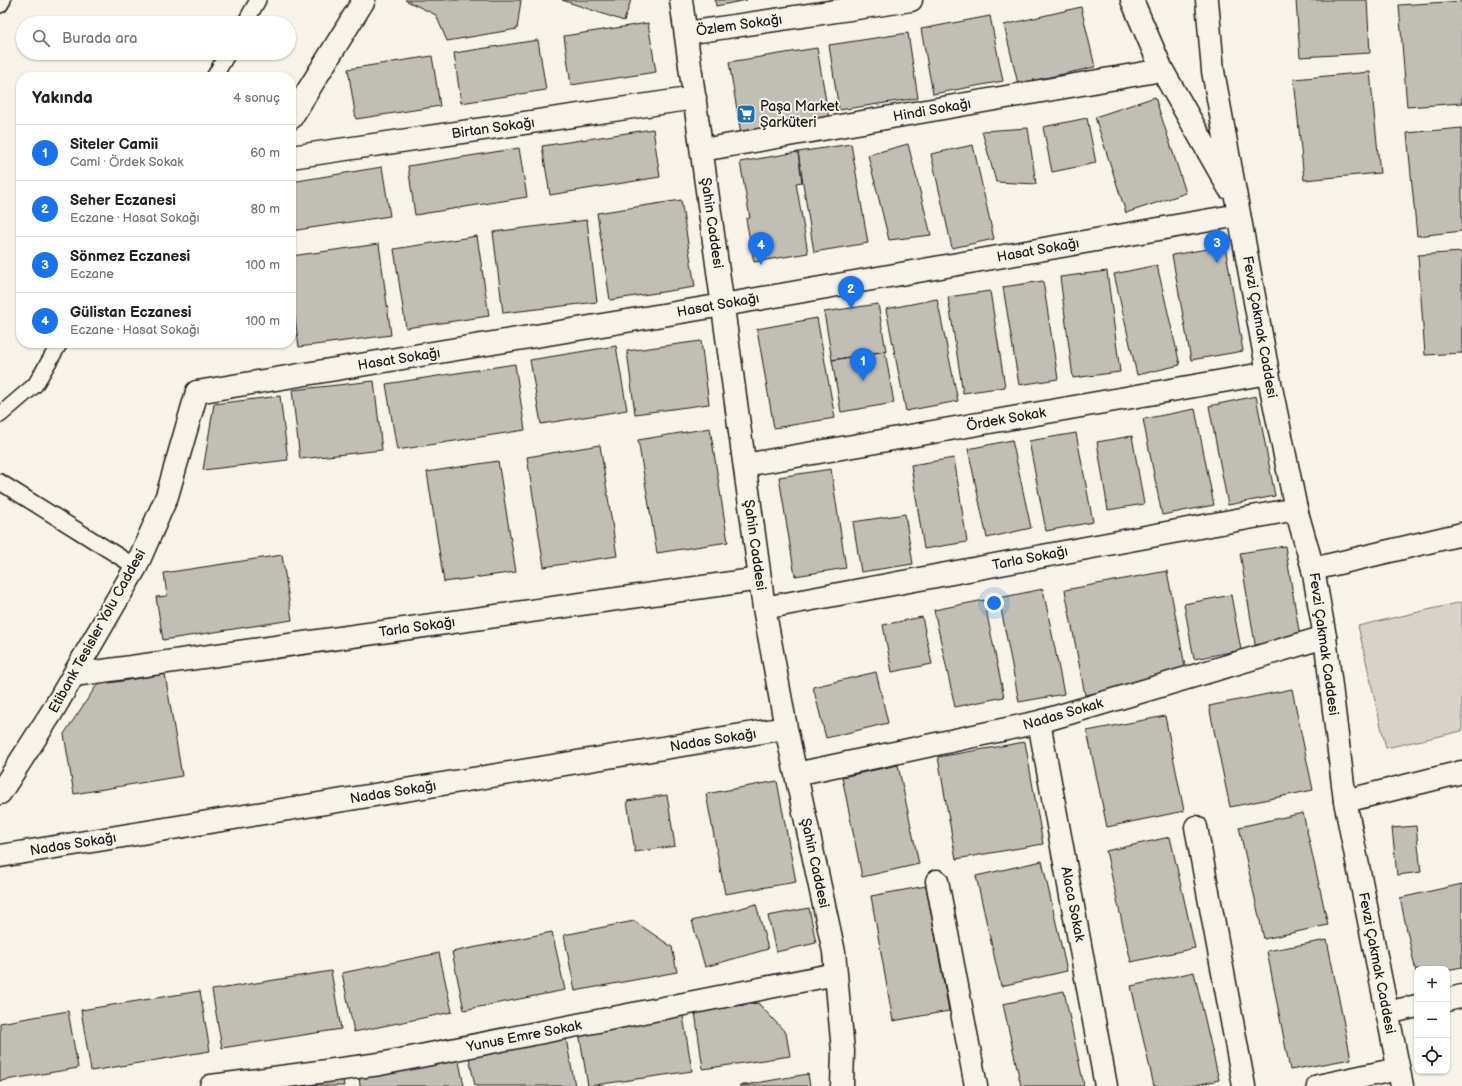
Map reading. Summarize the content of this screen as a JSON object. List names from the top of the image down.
{
  "streets": {
    "street": [
      "Özlem Sokağı",
      "Hindi Sokağı",
      "Birtan Sokağı",
      "Şahin Caddesi",
      "Hasat Sokağı",
      "Fevzi Çakmak Caddesi",
      "Ördek Sokak",
      "Tarla Sokağı",
      "Etibank Tesisler Yolu Caddesi",
      "Nadas Sokak",
      "Nadas Sokağı",
      "Alaca Sokak",
      "Yunus Emre Sokak"
    ]
  },
  "crossings": [
    ["Özlem Sokağı", "Şahin Caddesi"],
    ["Hindi Sokağı", "Şahin Caddesi"],
    ["Hindi Sokağı", "Fevzi Çakmak Caddesi"],
    ["Birtan Sokağı", "Şahin Caddesi"],
    ["Şahin Caddesi", "Hasat Sokağı"],
    ["Şahin Caddesi", "Ördek Sokak"],
    ["Şahin Caddesi", "Tarla Sokağı"],
    ["Şahin Caddesi", "Nadas Sokak"],
    ["Şahin Caddesi", "Nadas Sokağı"],
    ["Şahin Caddesi", "Yunus Emre Sokak"],
    ["Hasat Sokağı", "Fevzi Çakmak Caddesi"],
    ["Hasat Sokağı", "Etibank Tesisler Yolu Caddesi"],
    ["Fevzi Çakmak Caddesi", "Ördek Sokak"],
    ["Fevzi Çakmak Caddesi", "Tarla Sokağı"],
    ["Fevzi Çakmak Caddesi", "Nadas Sokak"],
    ["Tarla Sokağı", "Etibank Tesisler Yolu Caddesi"],
    ["Nadas Sokak", "Alaca Sokak"]
  ],
  "places": {
    "supermarket": ["Paşa Market Şarküteri"]
  },
  "page": {
    "search": "Burada ara",
    "heading": ["Yakında", "4 sonuç"],
    "list": [
      {
        "mark": "1",
        "name": "Siteler Camii",
        "note": "Cami · Ördek Sokak",
        "value": "60 m"
      },
      {
        "mark": "2",
        "name": "Seher Eczanesi",
        "note": "Eczane · Hasat Sokağı",
        "value": "80 m"
      },
      {
        "mark": "3",
        "name": "Sönmez Eczanesi",
        "note": "Eczane",
        "value": "100 m"
      },
      {
        "mark": "4",
        "name": "Gülistan Eczanesi",
        "note": "Eczane · Hasat Sokağı",
        "value": "100 m"
      }
    ],
    "pins": [
      "3",
      "4",
      "2",
      "1"
    ],
    "map_buttons": ["+", "−"]
  }
}
